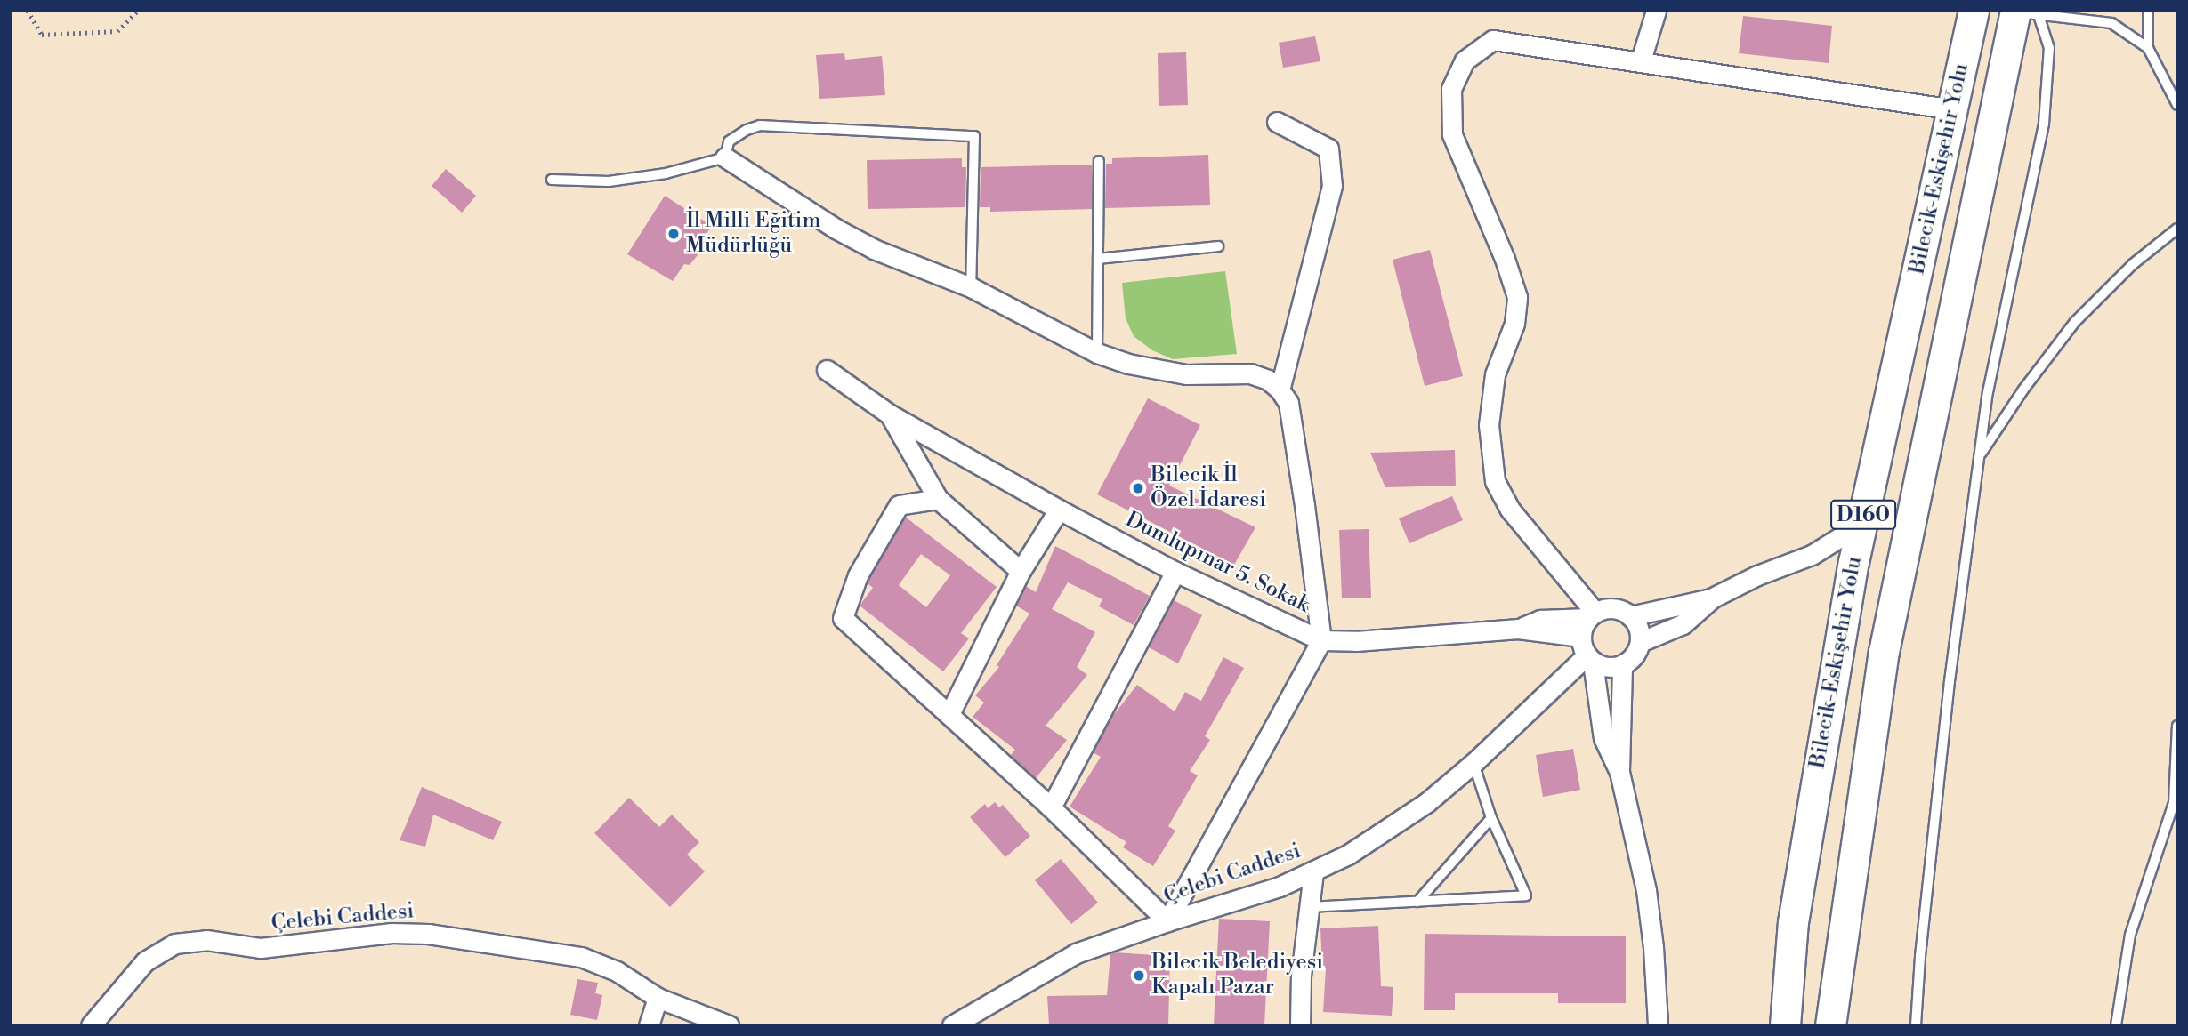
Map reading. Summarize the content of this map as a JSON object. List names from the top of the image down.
{
  "streets": {
    "main road": ["Bilecik-Eskişehir Yolu", "D160"],
    "street": ["Dumlupınar 5. Sokak", "Çelebi Caddesi"]
  },
  "crossings": [
    ["Dumlupınar 5. Sokak", "Çelebi Caddesi"]
  ],
  "places": ["İl Milli Eğitim Müdürlüğü", "Bilecik İl Özel İdaresi", "Bilecik Belediyesi Kapalı Pazar"]
}
